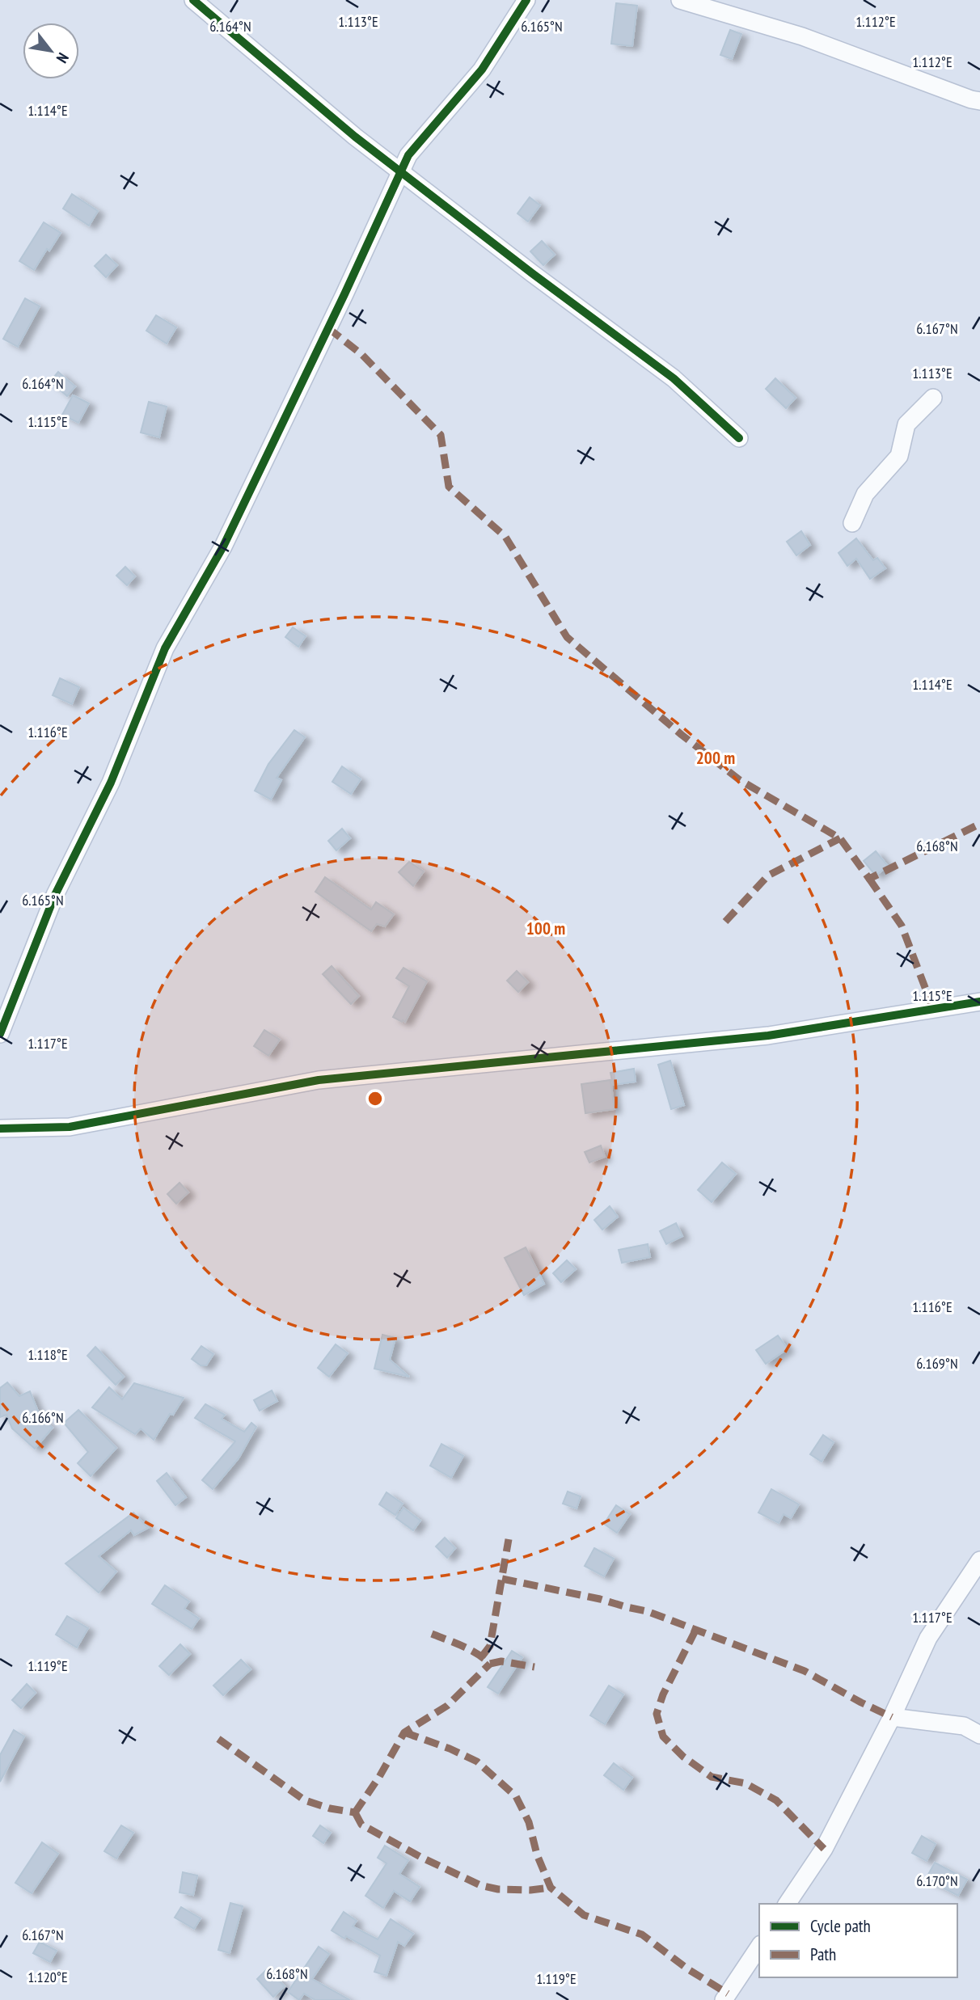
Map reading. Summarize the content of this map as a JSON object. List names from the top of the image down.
{
  "legend": ["Cycle path", "Path"],
  "north": "bottom right",
  "coordinates": [
    "1.112°E",
    "1.113°E",
    "6.164°N",
    "6.165°N",
    "1.114°E",
    "6.167°N",
    "1.115°E",
    "1.116°E",
    "6.168°N",
    "1.117°E",
    "1.118°E",
    "6.169°N",
    "6.166°N",
    "1.119°E",
    "6.170°N",
    "1.120°E"
  ],
  "rings": ["200 m", "100 m"]
}
